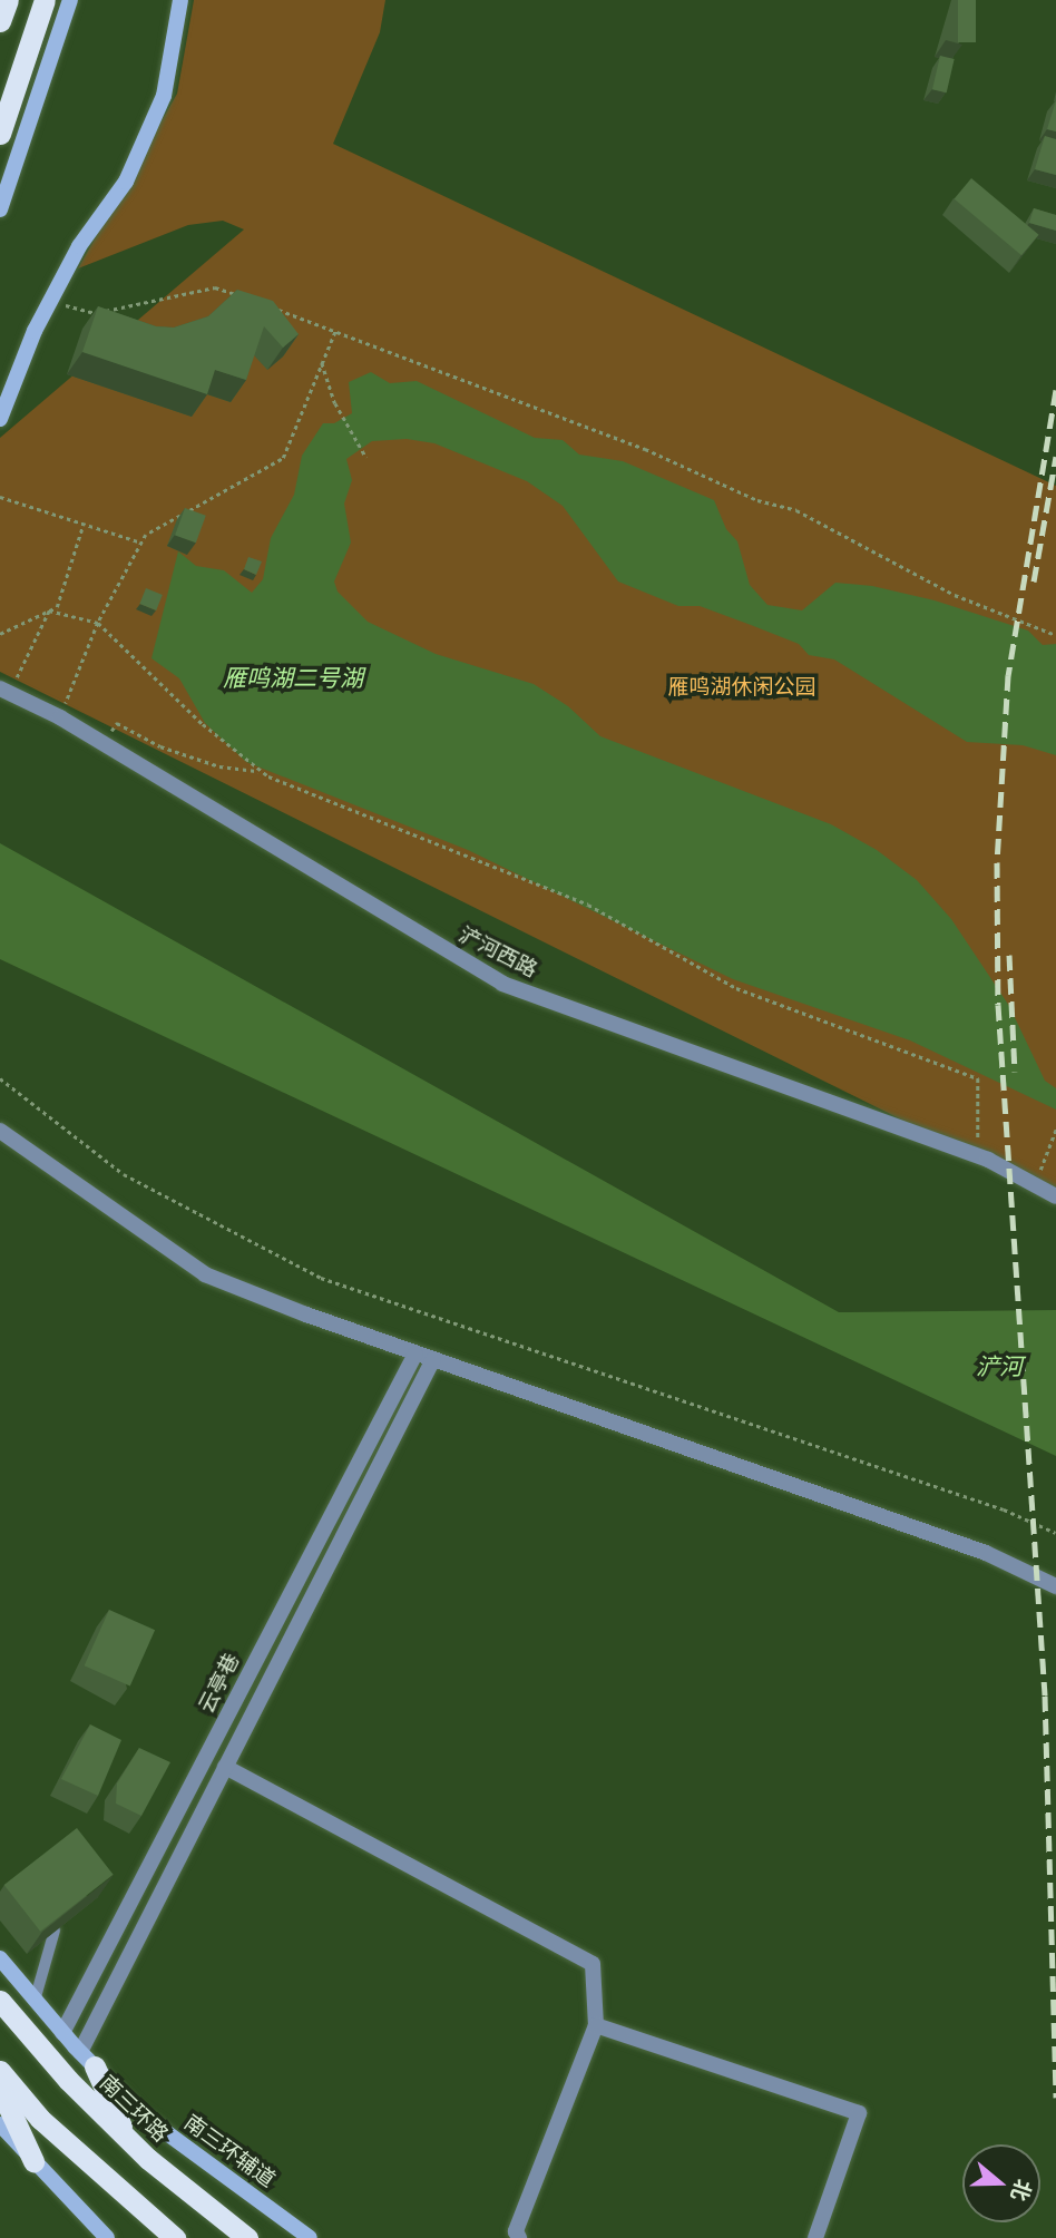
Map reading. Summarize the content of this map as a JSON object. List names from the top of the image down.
{
  "streets": {
    "highway": ["南三环路"],
    "main road": ["南三环辅道"],
    "street": ["浐河西路", "云亭巷"]
  },
  "crossings": [
    ["云亭巷", "南三环辅道"]
  ],
  "water": ["雁鸣湖二号湖", "浐河"],
  "parks": ["雁鸣湖休闲公园"],
  "north": "right"
}
